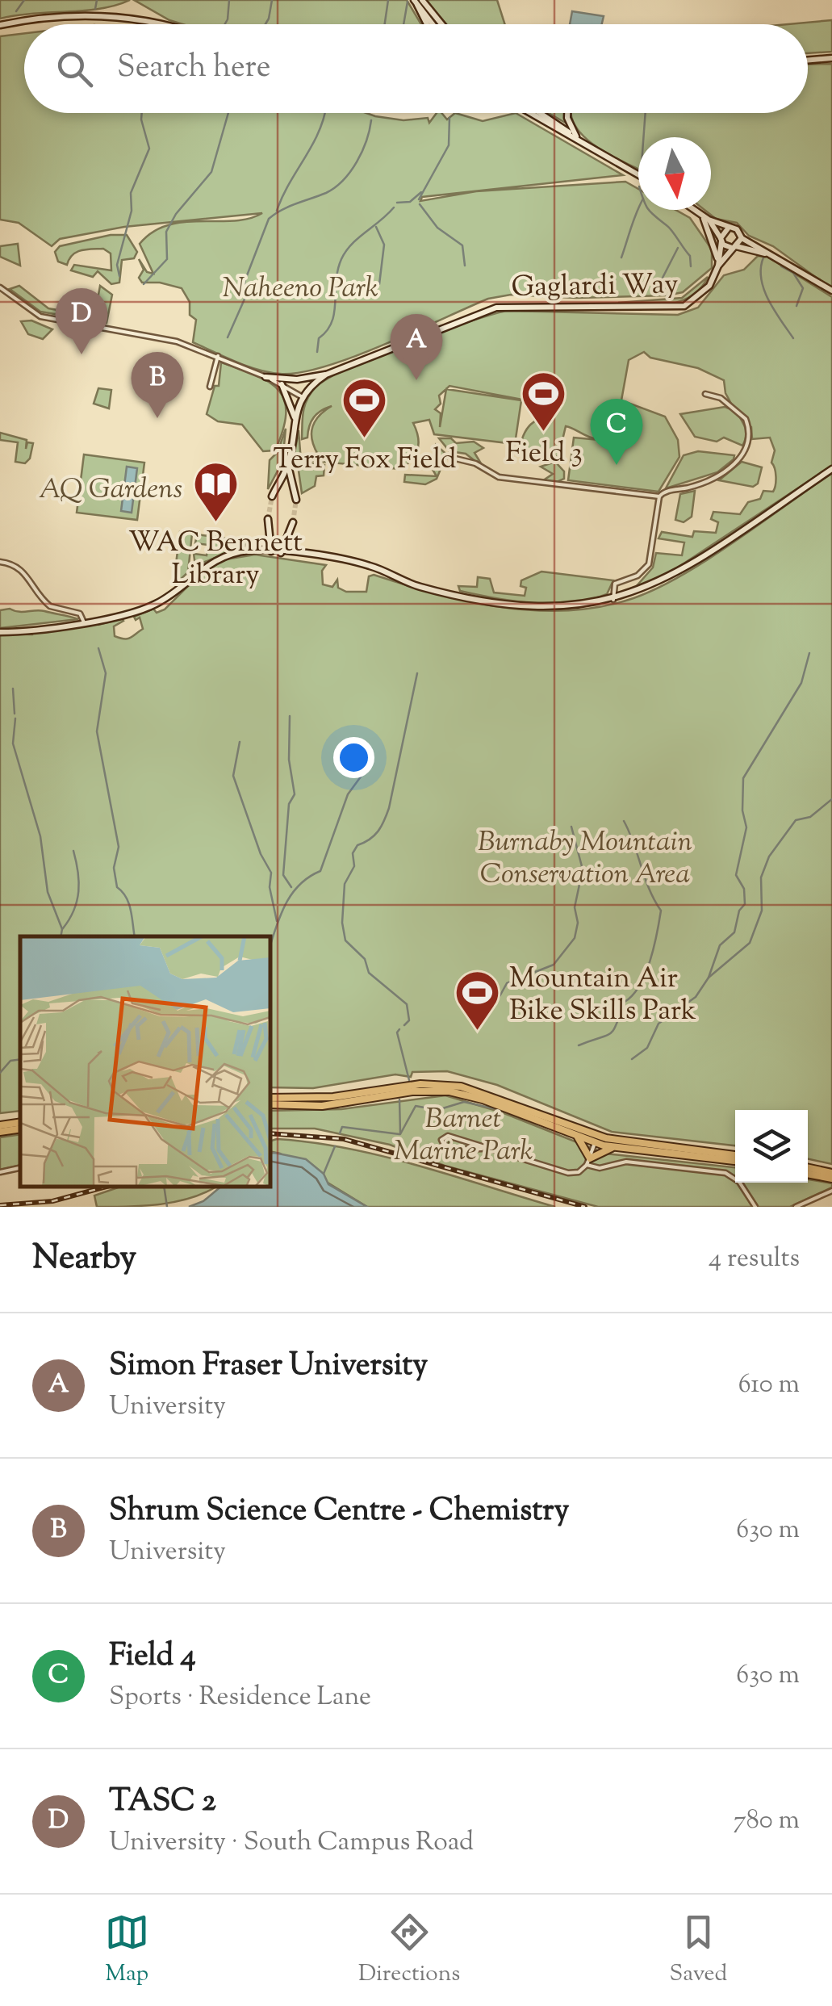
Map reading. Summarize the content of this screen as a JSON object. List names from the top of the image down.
{
  "streets": {
    "street": ["Gaglardi Way"]
  },
  "parks": [
    "Naheeno Park",
    "AQ Gardens",
    "Burnaby Mountain Conservation Area",
    "Barnet Marine Park"
  ],
  "places": {
    "sports": ["Field 3", "Terry Fox Field", "Mountain Air Bike Skills Park"],
    "library": ["WAC Bennett Library"]
  },
  "north": "bottom",
  "page": {
    "search": "Search here",
    "pins": [
      "D",
      "A",
      "B",
      "C"
    ],
    "heading": ["Nearby", "4 results"],
    "list": [
      {
        "mark": "A",
        "name": "Simon Fraser University",
        "note": "University",
        "value": "610 m"
      },
      {
        "mark": "B",
        "name": "Shrum Science Centre - Chemistry",
        "note": "University",
        "value": "630 m"
      },
      {
        "mark": "C",
        "name": "Field 4",
        "note": "Sports · Residence Lane",
        "value": "630 m"
      },
      {
        "mark": "D",
        "name": "TASC 2",
        "note": "University · South Campus Road",
        "value": "780 m"
      }
    ],
    "nav": ["Map", "Directions", "Saved"]
  }
}
